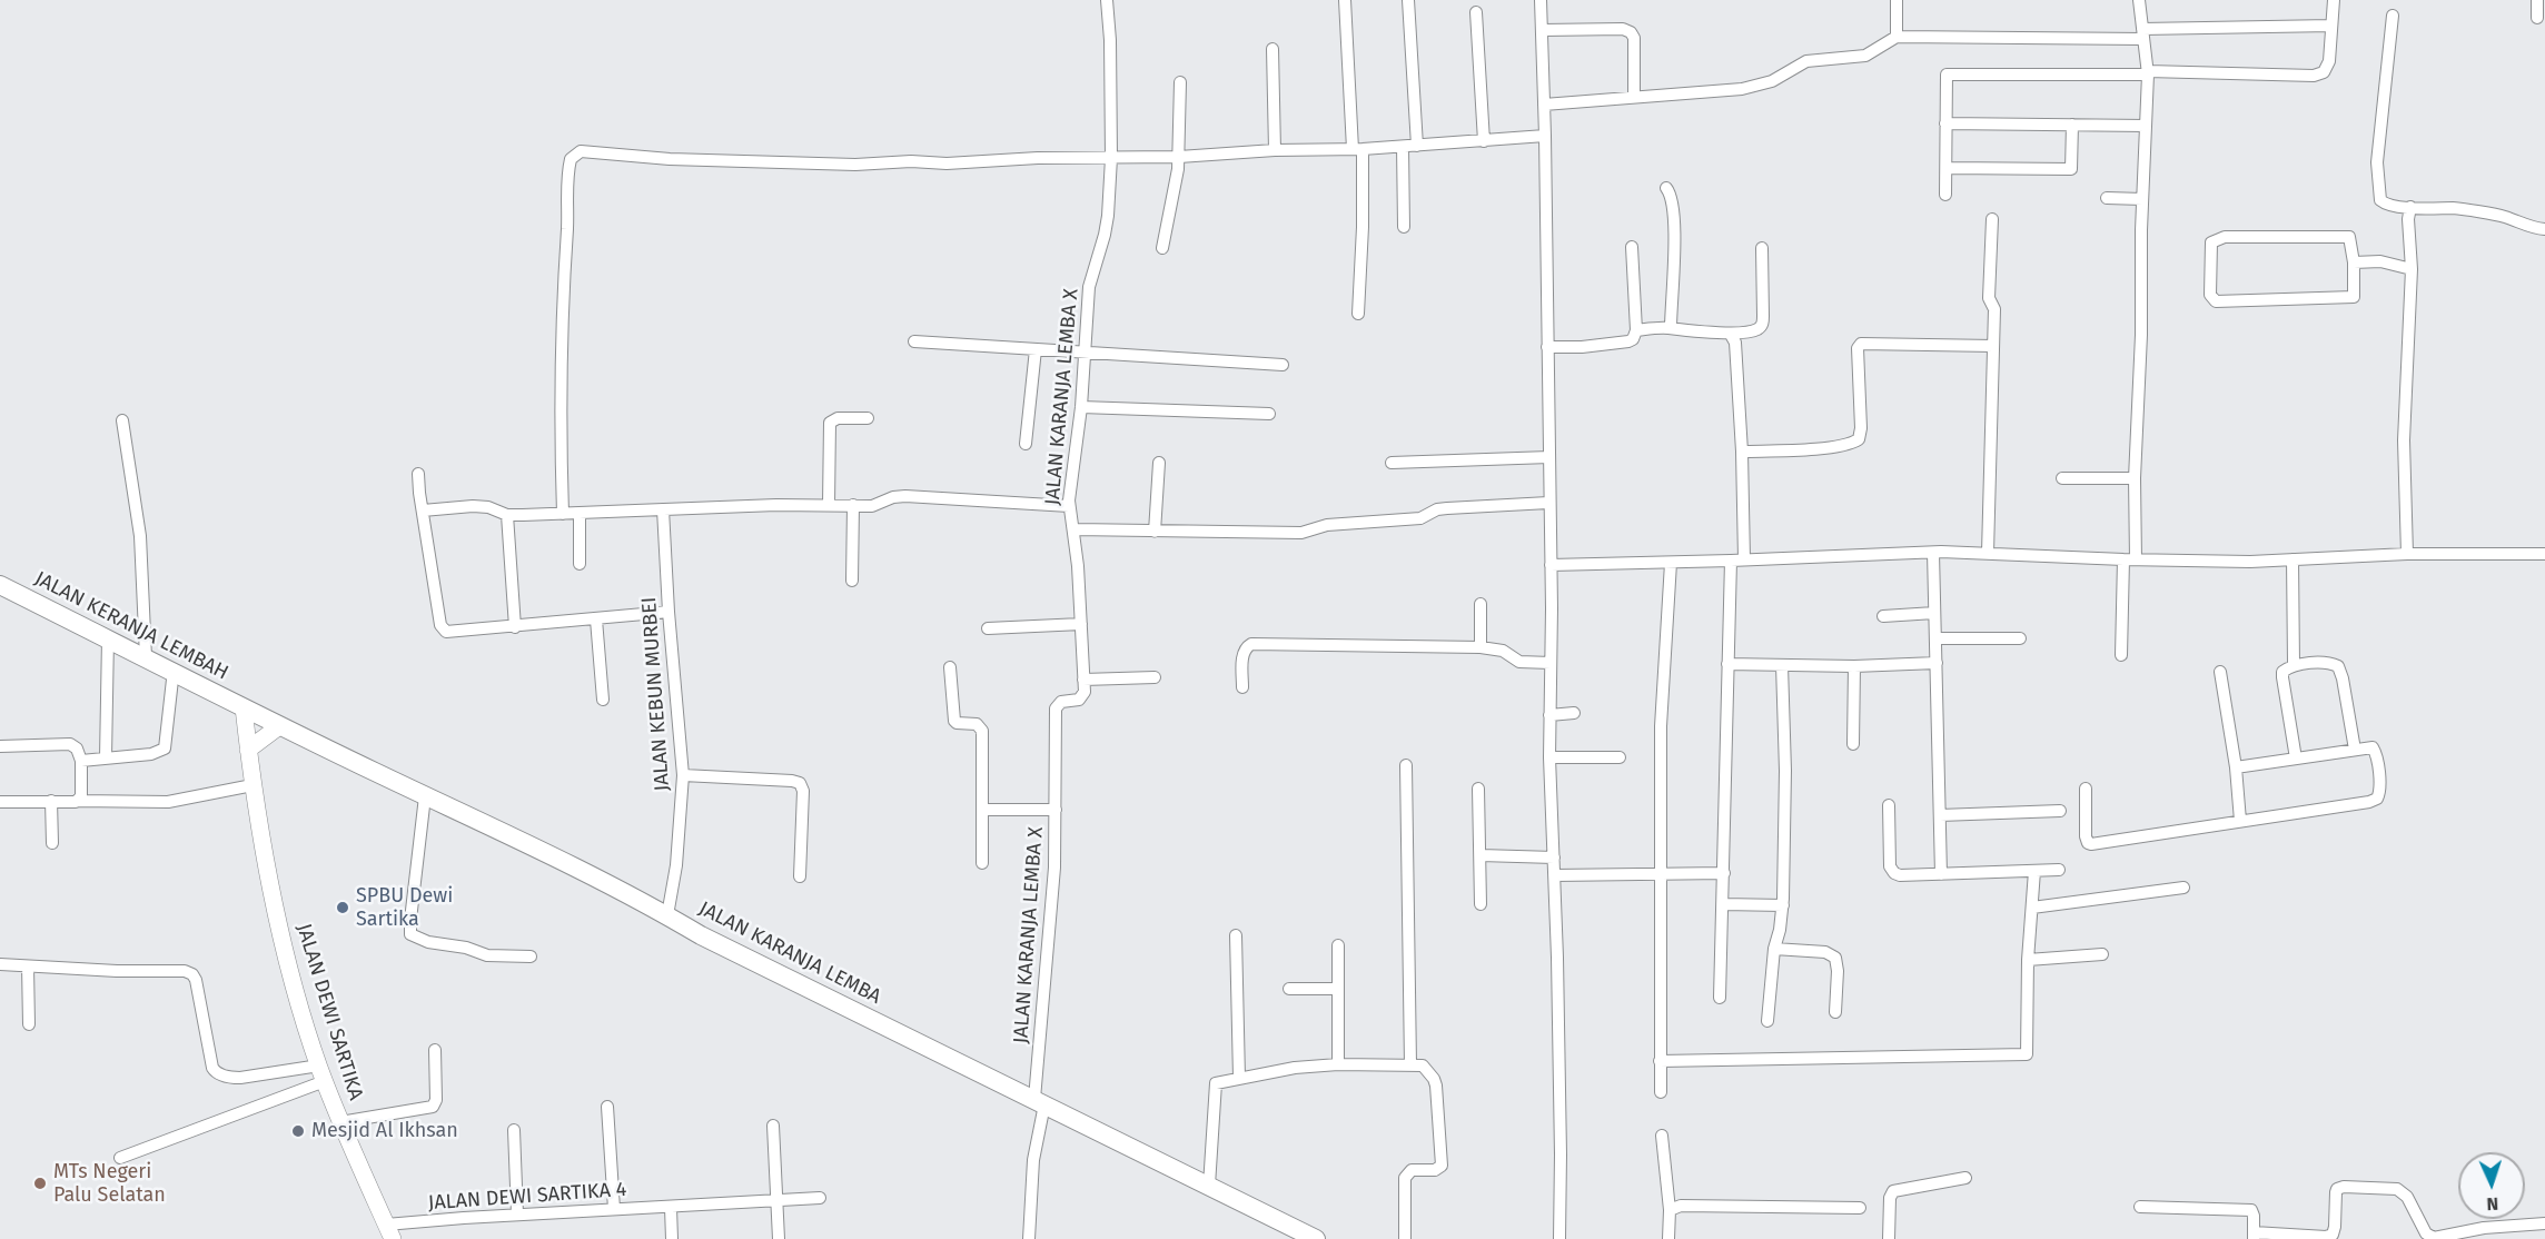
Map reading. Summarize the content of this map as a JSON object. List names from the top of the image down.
{
  "streets": {
    "main road": ["JALAN KERANJA LEMBAH", "JALAN KARANJA LEMBA", "JALAN DEWI SARTIKA"],
    "street": ["JALAN KARANJA LEMBA X", "JALAN KEBUN MURBEI", "JALAN DEWI SARTIKA 4"]
  },
  "crossings": [
    ["JALAN KARANJA LEMBA X", "JALAN KARANJA LEMBA"],
    ["JALAN KERANJA LEMBAH", "JALAN KARANJA LEMBA"],
    ["JALAN KERANJA LEMBAH", "JALAN DEWI SARTIKA"],
    ["JALAN KEBUN MURBEI", "JALAN KARANJA LEMBA"],
    ["JALAN KARANJA LEMBA", "JALAN DEWI SARTIKA"],
    ["JALAN DEWI SARTIKA", "JALAN DEWI SARTIKA 4"]
  ],
  "places": ["SPBU Dewi Sartika", "Mesjid Al Ikhsan", "MTs Negeri Palu Selatan"],
  "north": "bottom"
}
